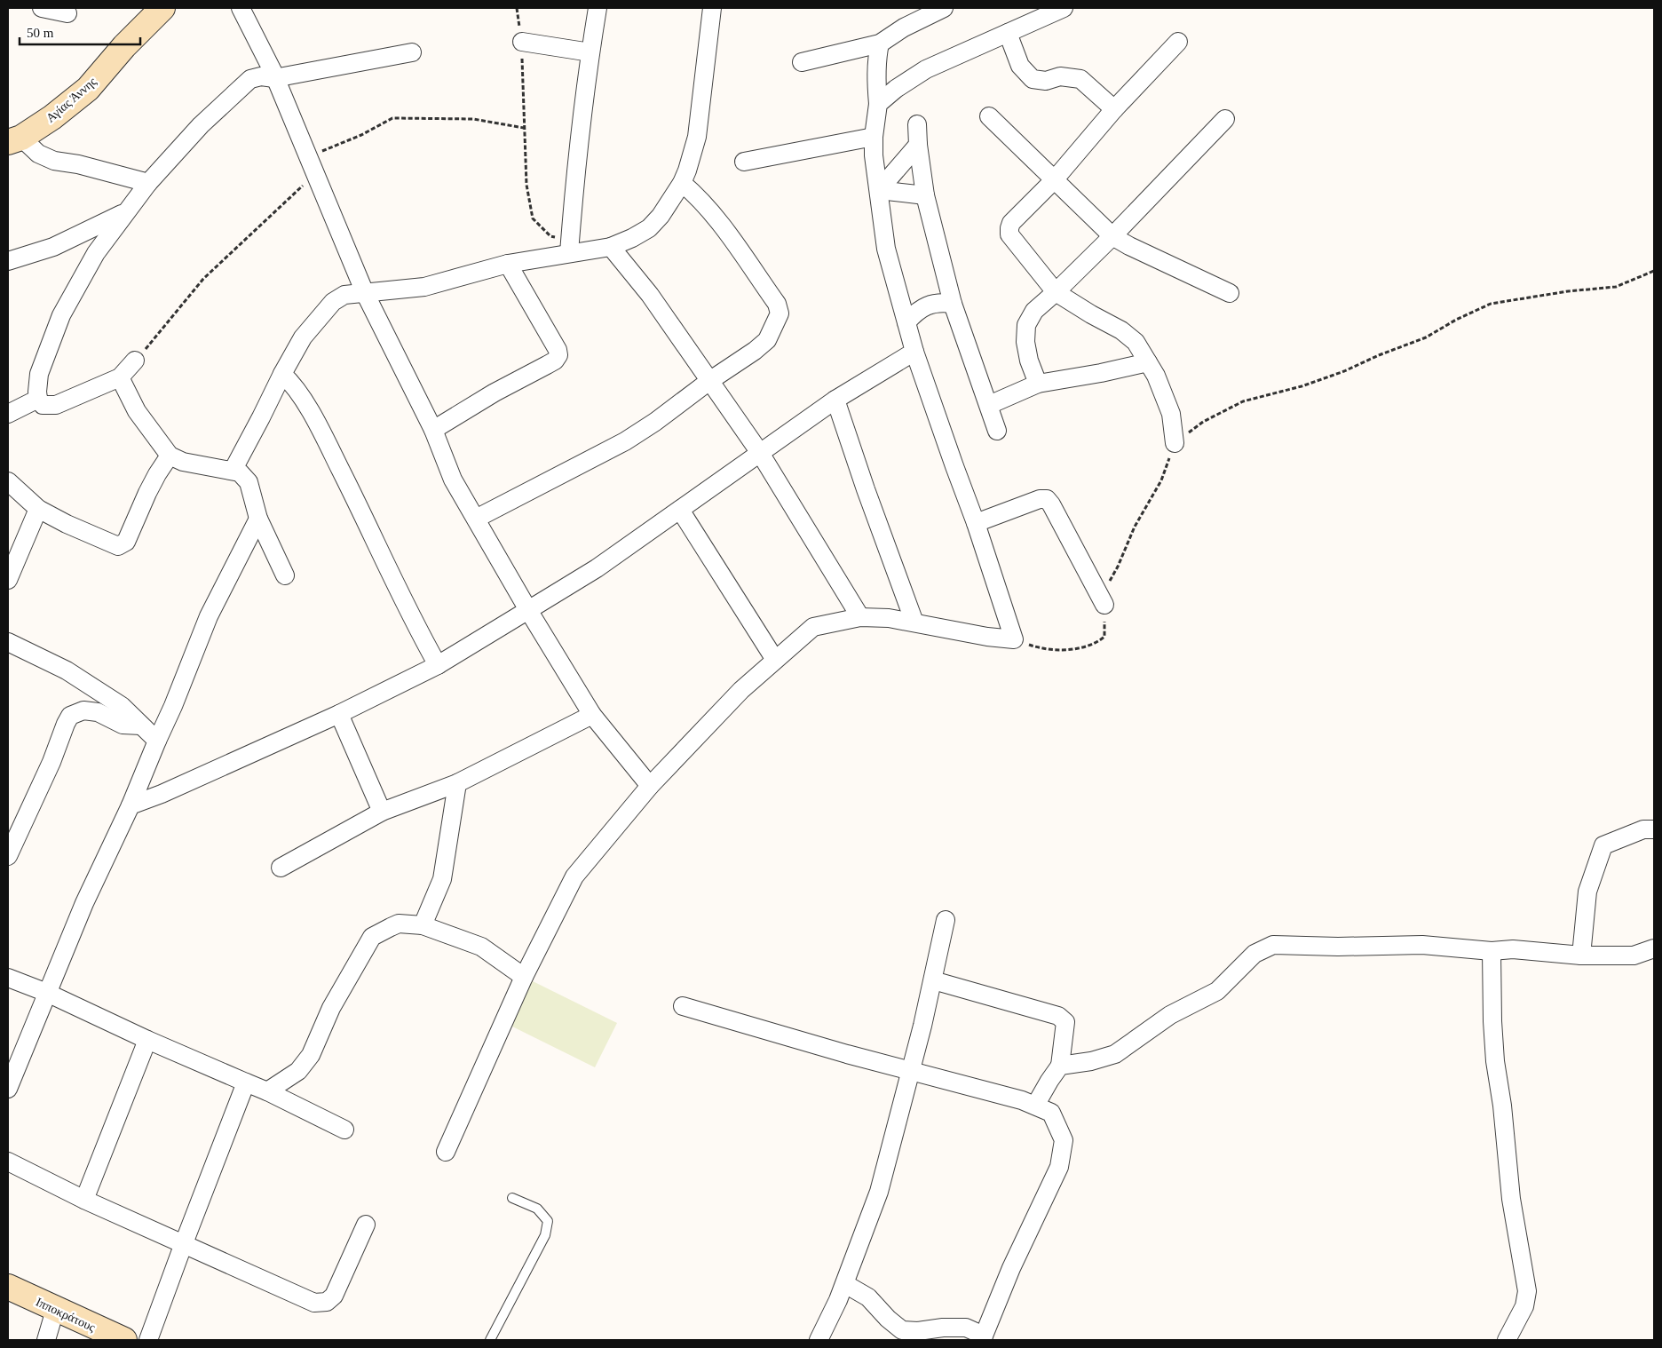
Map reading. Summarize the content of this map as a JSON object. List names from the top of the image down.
{
  "streets": {
    "street": ["Αγίας Άννης", "Ιπποκράτους"]
  },
  "scale_bar": "50 m"
}
